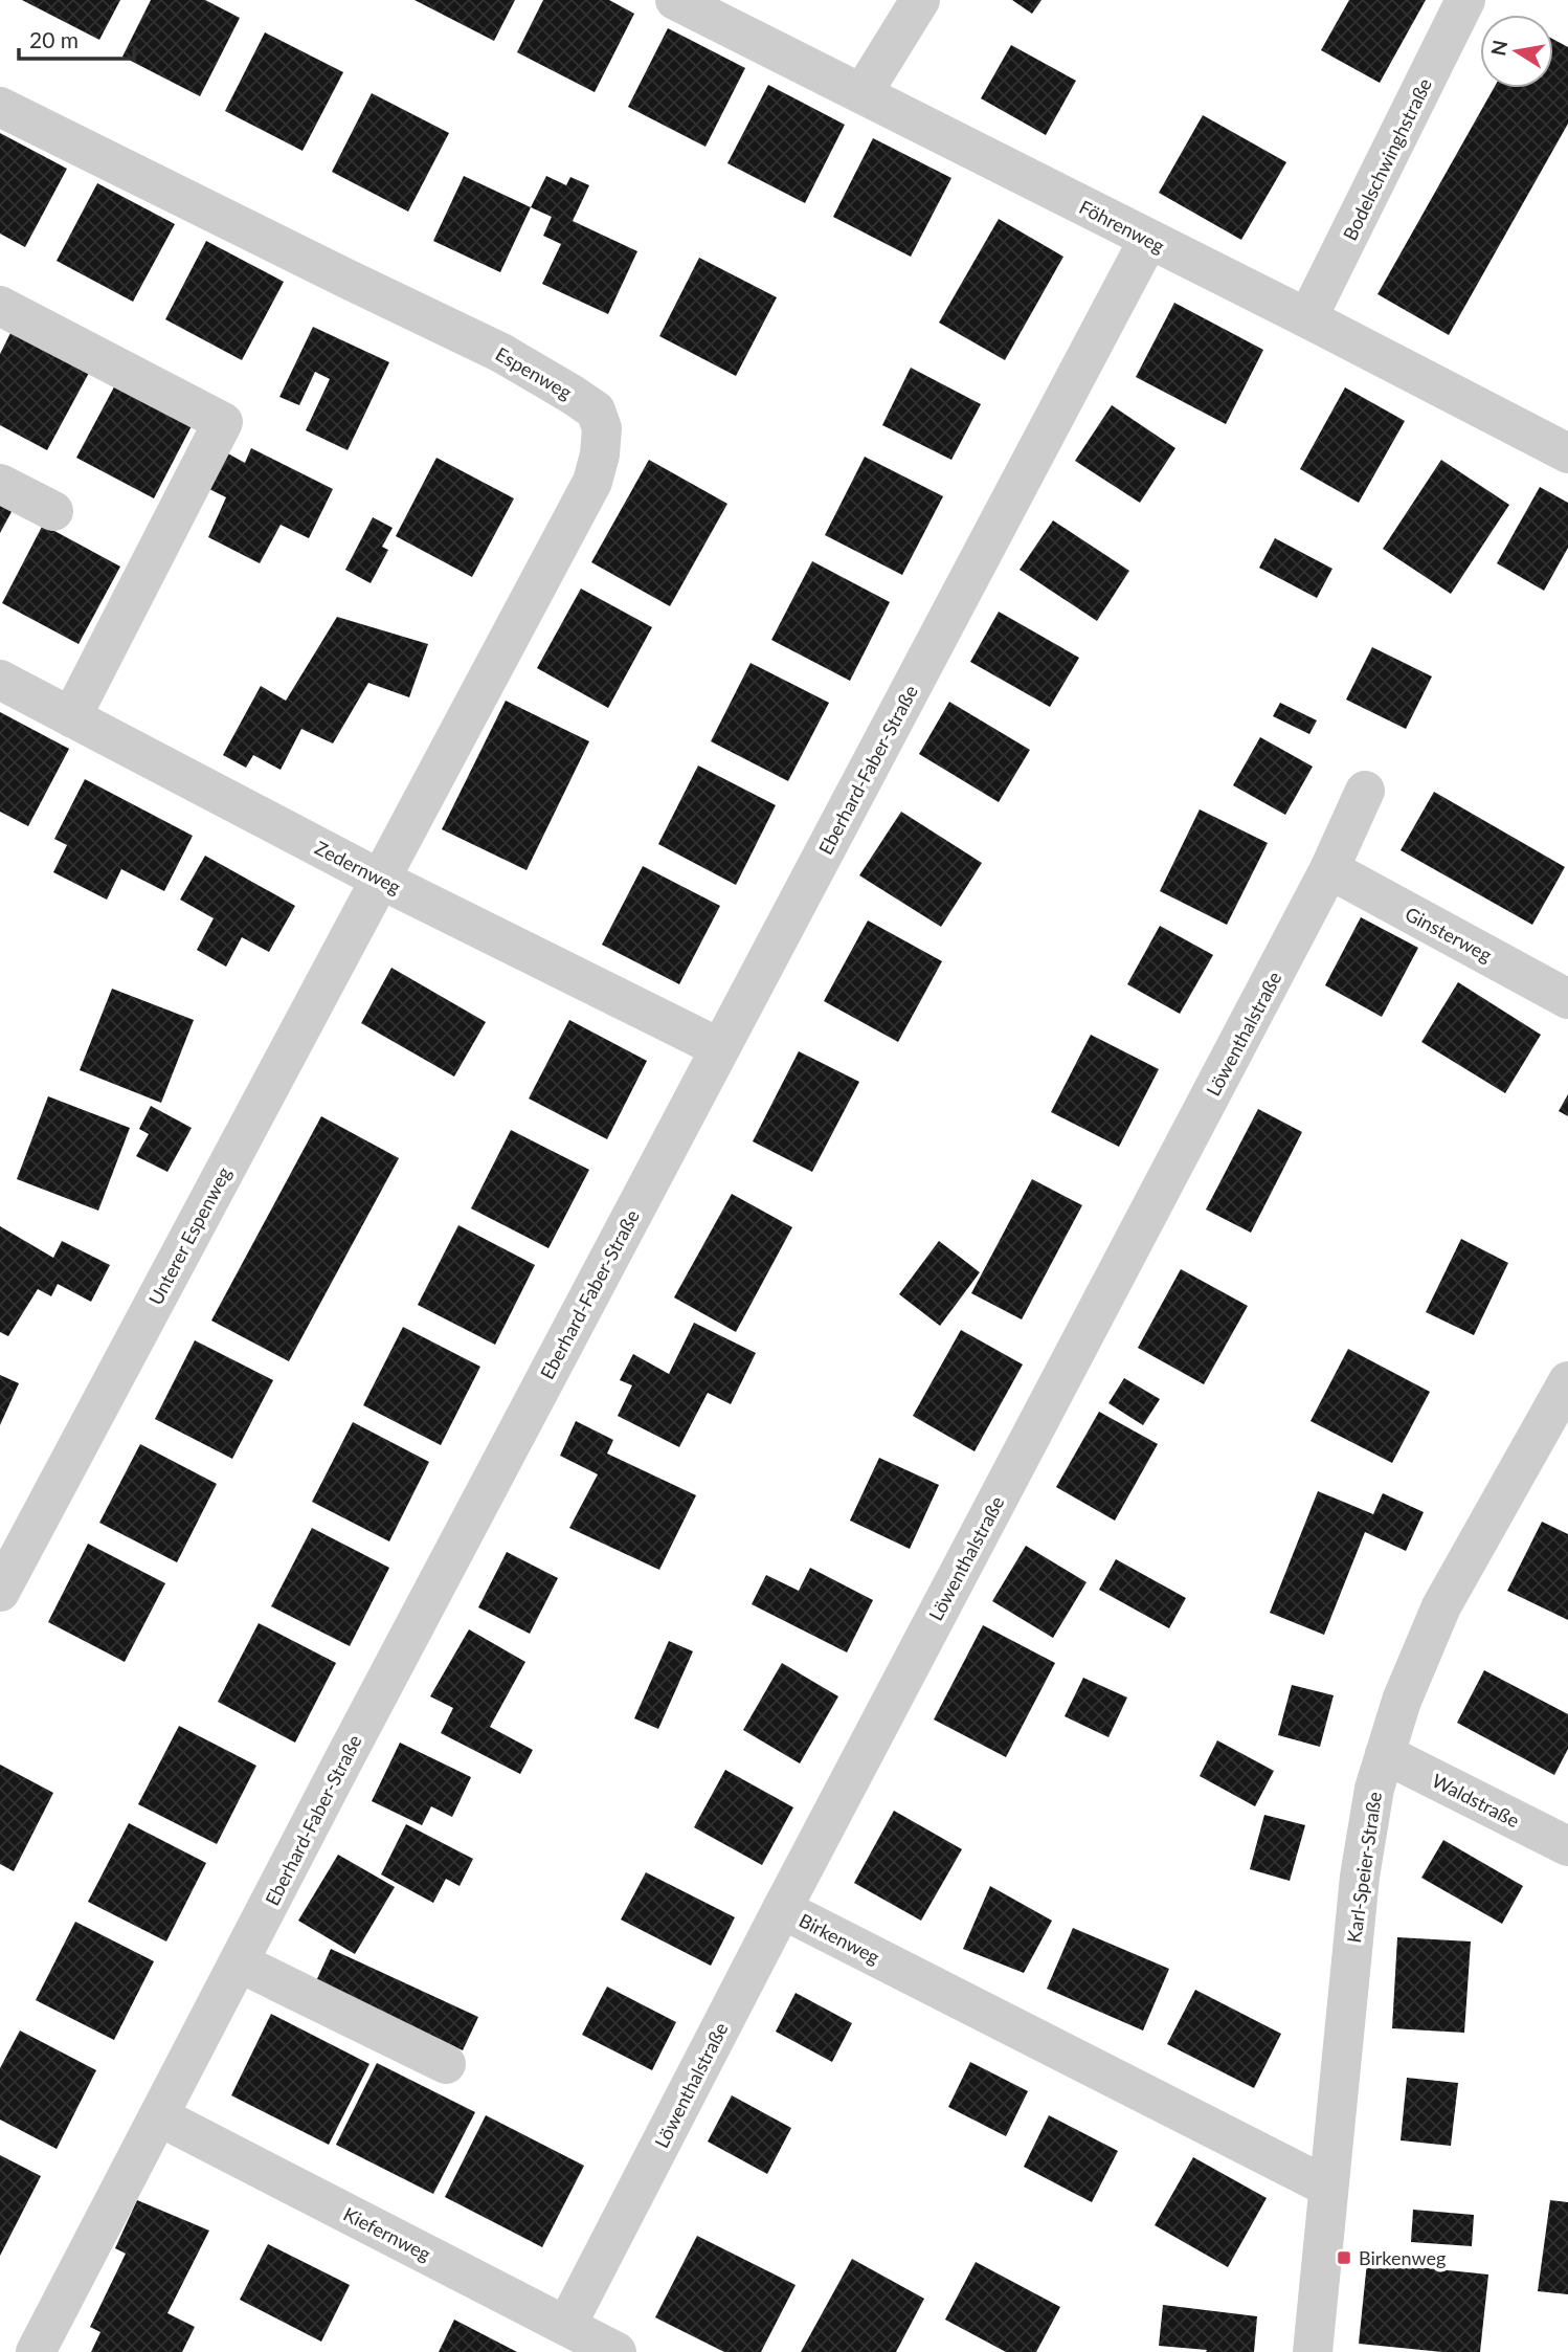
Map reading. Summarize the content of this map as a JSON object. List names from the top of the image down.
{
  "streets": {
    "street": [
      "Bodelschwinghstraße",
      "Föhrenweg",
      "Espenweg",
      "Eberhard-Faber-Straße",
      "Zedernweg",
      "Ginsterweg",
      "Löwenthalstraße",
      "Unterer Espenweg",
      "Waldstraße",
      "Karl-Speier-Straße",
      "Birkenweg",
      "Kiefernweg"
    ]
  },
  "crossings": [
    ["Bodelschwinghstraße", "Föhrenweg"],
    ["Föhrenweg", "Eberhard-Faber-Straße"],
    ["Espenweg", "Zedernweg"],
    ["Espenweg", "Unterer Espenweg"],
    ["Eberhard-Faber-Straße", "Zedernweg"],
    ["Eberhard-Faber-Straße", "Kiefernweg"],
    ["Zedernweg", "Unterer Espenweg"],
    ["Ginsterweg", "Löwenthalstraße"],
    ["Löwenthalstraße", "Birkenweg"],
    ["Löwenthalstraße", "Kiefernweg"],
    ["Waldstraße", "Karl-Speier-Straße"],
    ["Karl-Speier-Straße", "Birkenweg"]
  ],
  "places": {
    "transit": ["Birkenweg"]
  },
  "scale_bar": "20 m",
  "north": "left"
}
